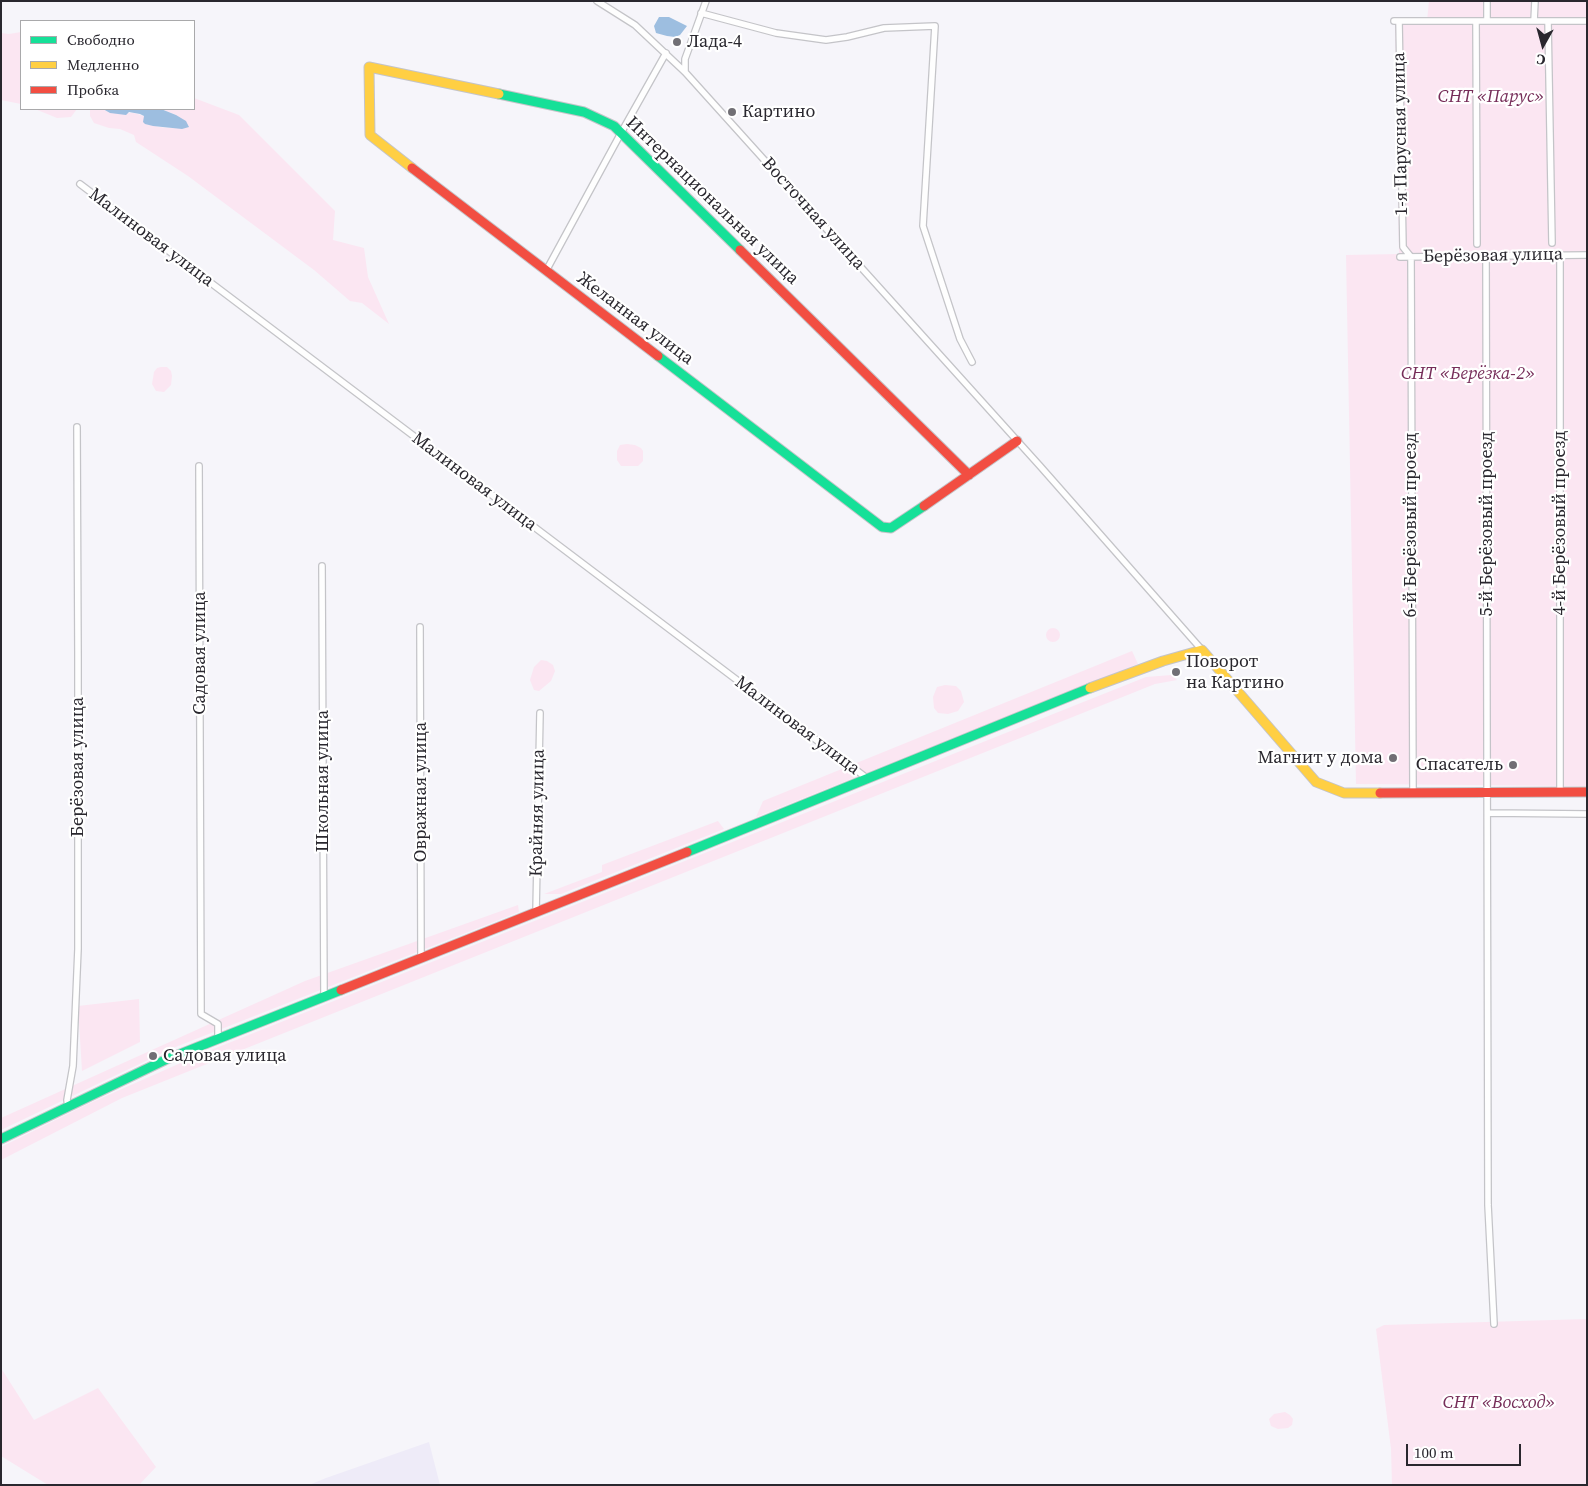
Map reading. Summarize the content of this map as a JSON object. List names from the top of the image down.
{
  "streets": {
    "street": [
      "1-я Парусная улица",
      "Интернациональная улица",
      "Восточная улица",
      "Малиновая улица",
      "Берёзовая улица",
      "Желанная улица",
      "4-й Берёзовый проезд",
      "5-й Берёзовый проезд",
      "6-й Берёзовый проезд",
      "Садовая улица",
      "Школьная улица",
      "Овражная улица",
      "Крайняя улица"
    ]
  },
  "crossings": [
    ["1-я Парусная улица", "Берёзовая улица"],
    ["1-я Парусная улица", "6-й Берёзовый проезд"],
    ["Интернациональная улица", "Желанная улица"],
    ["Берёзовая улица", "4-й Берёзовый проезд"],
    ["Берёзовая улица", "5-й Берёзовый проезд"],
    ["Берёзовая улица", "6-й Берёзовый проезд"]
  ],
  "parks": ["СНТ «Парус»", "СНТ «Берёзка-2»", "СНТ «Восход»"],
  "places": [
    "Лада-4",
    "Картино",
    "Поворот на Картино",
    "Магнит у дома",
    "Спасатель",
    "Садовая улица"
  ],
  "legend": ["Свободно", "Медленно", "Пробка"],
  "scale_bar": "100 m",
  "north": "bottom"
}
